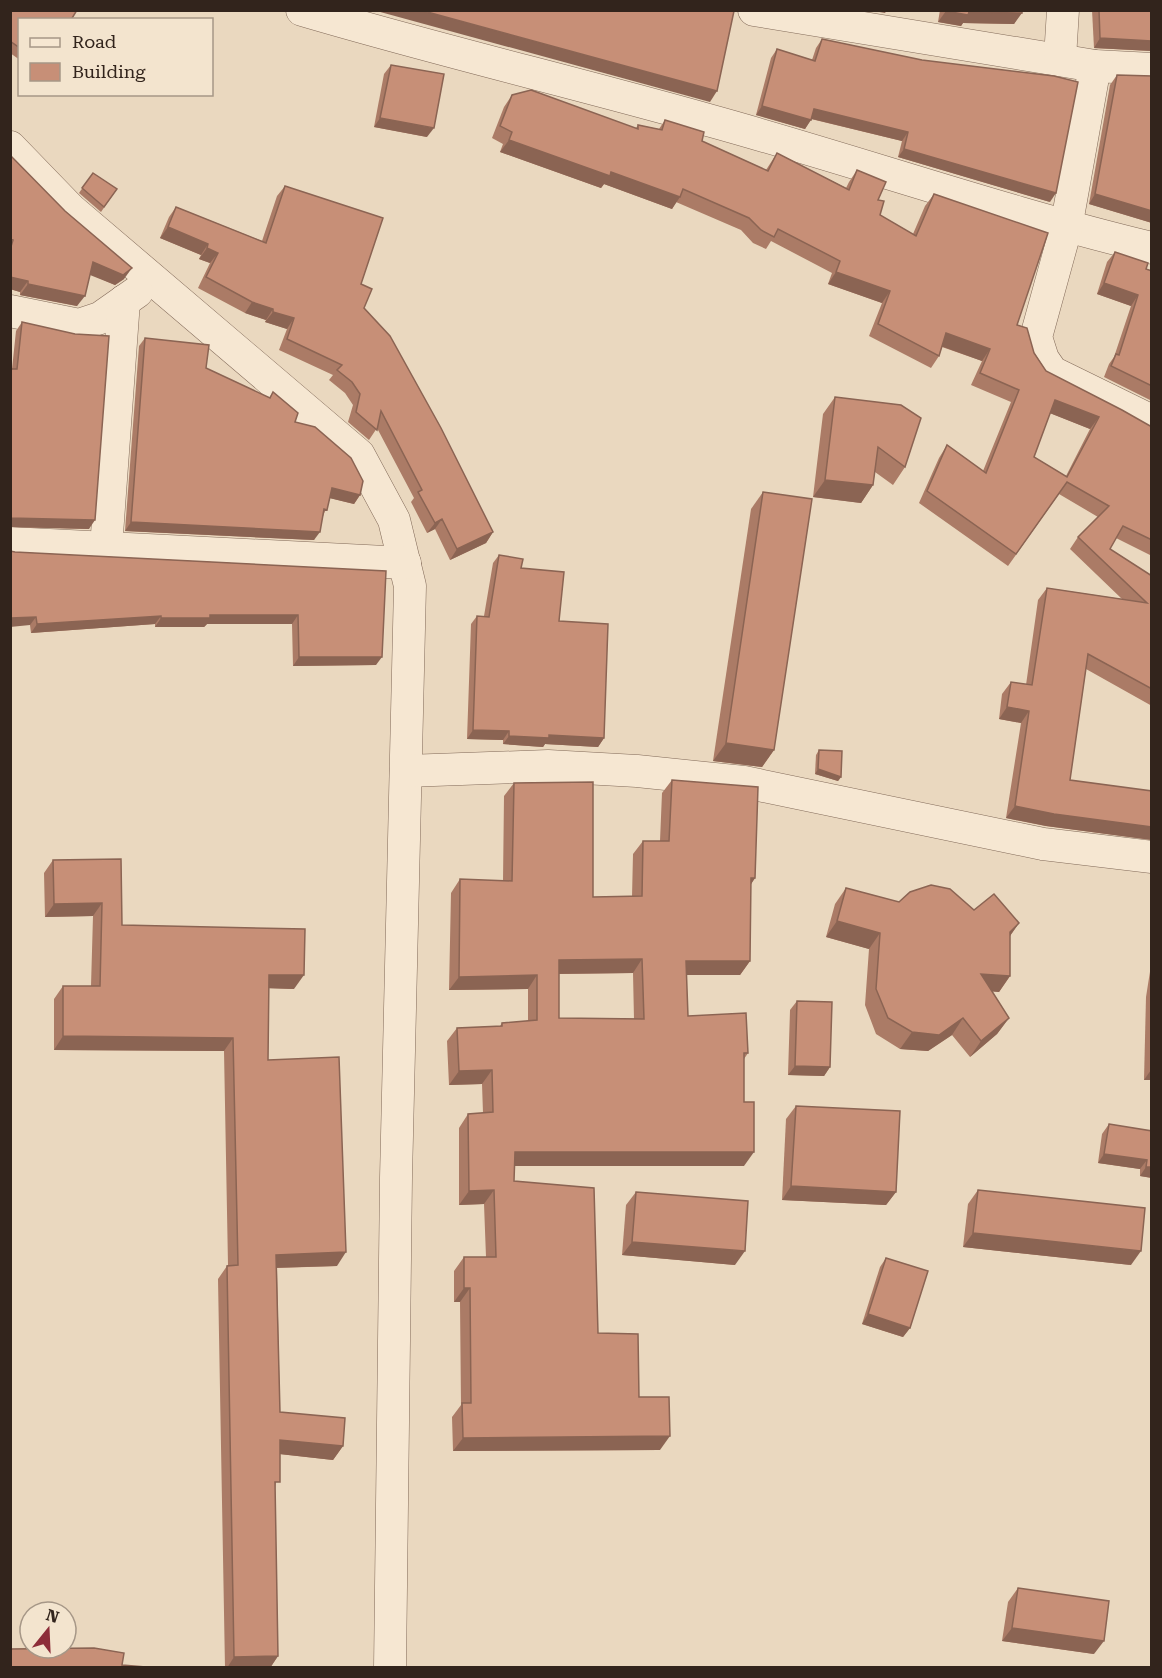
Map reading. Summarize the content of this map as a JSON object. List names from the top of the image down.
{
  "legend": ["Road", "Building"],
  "north": "top"
}
